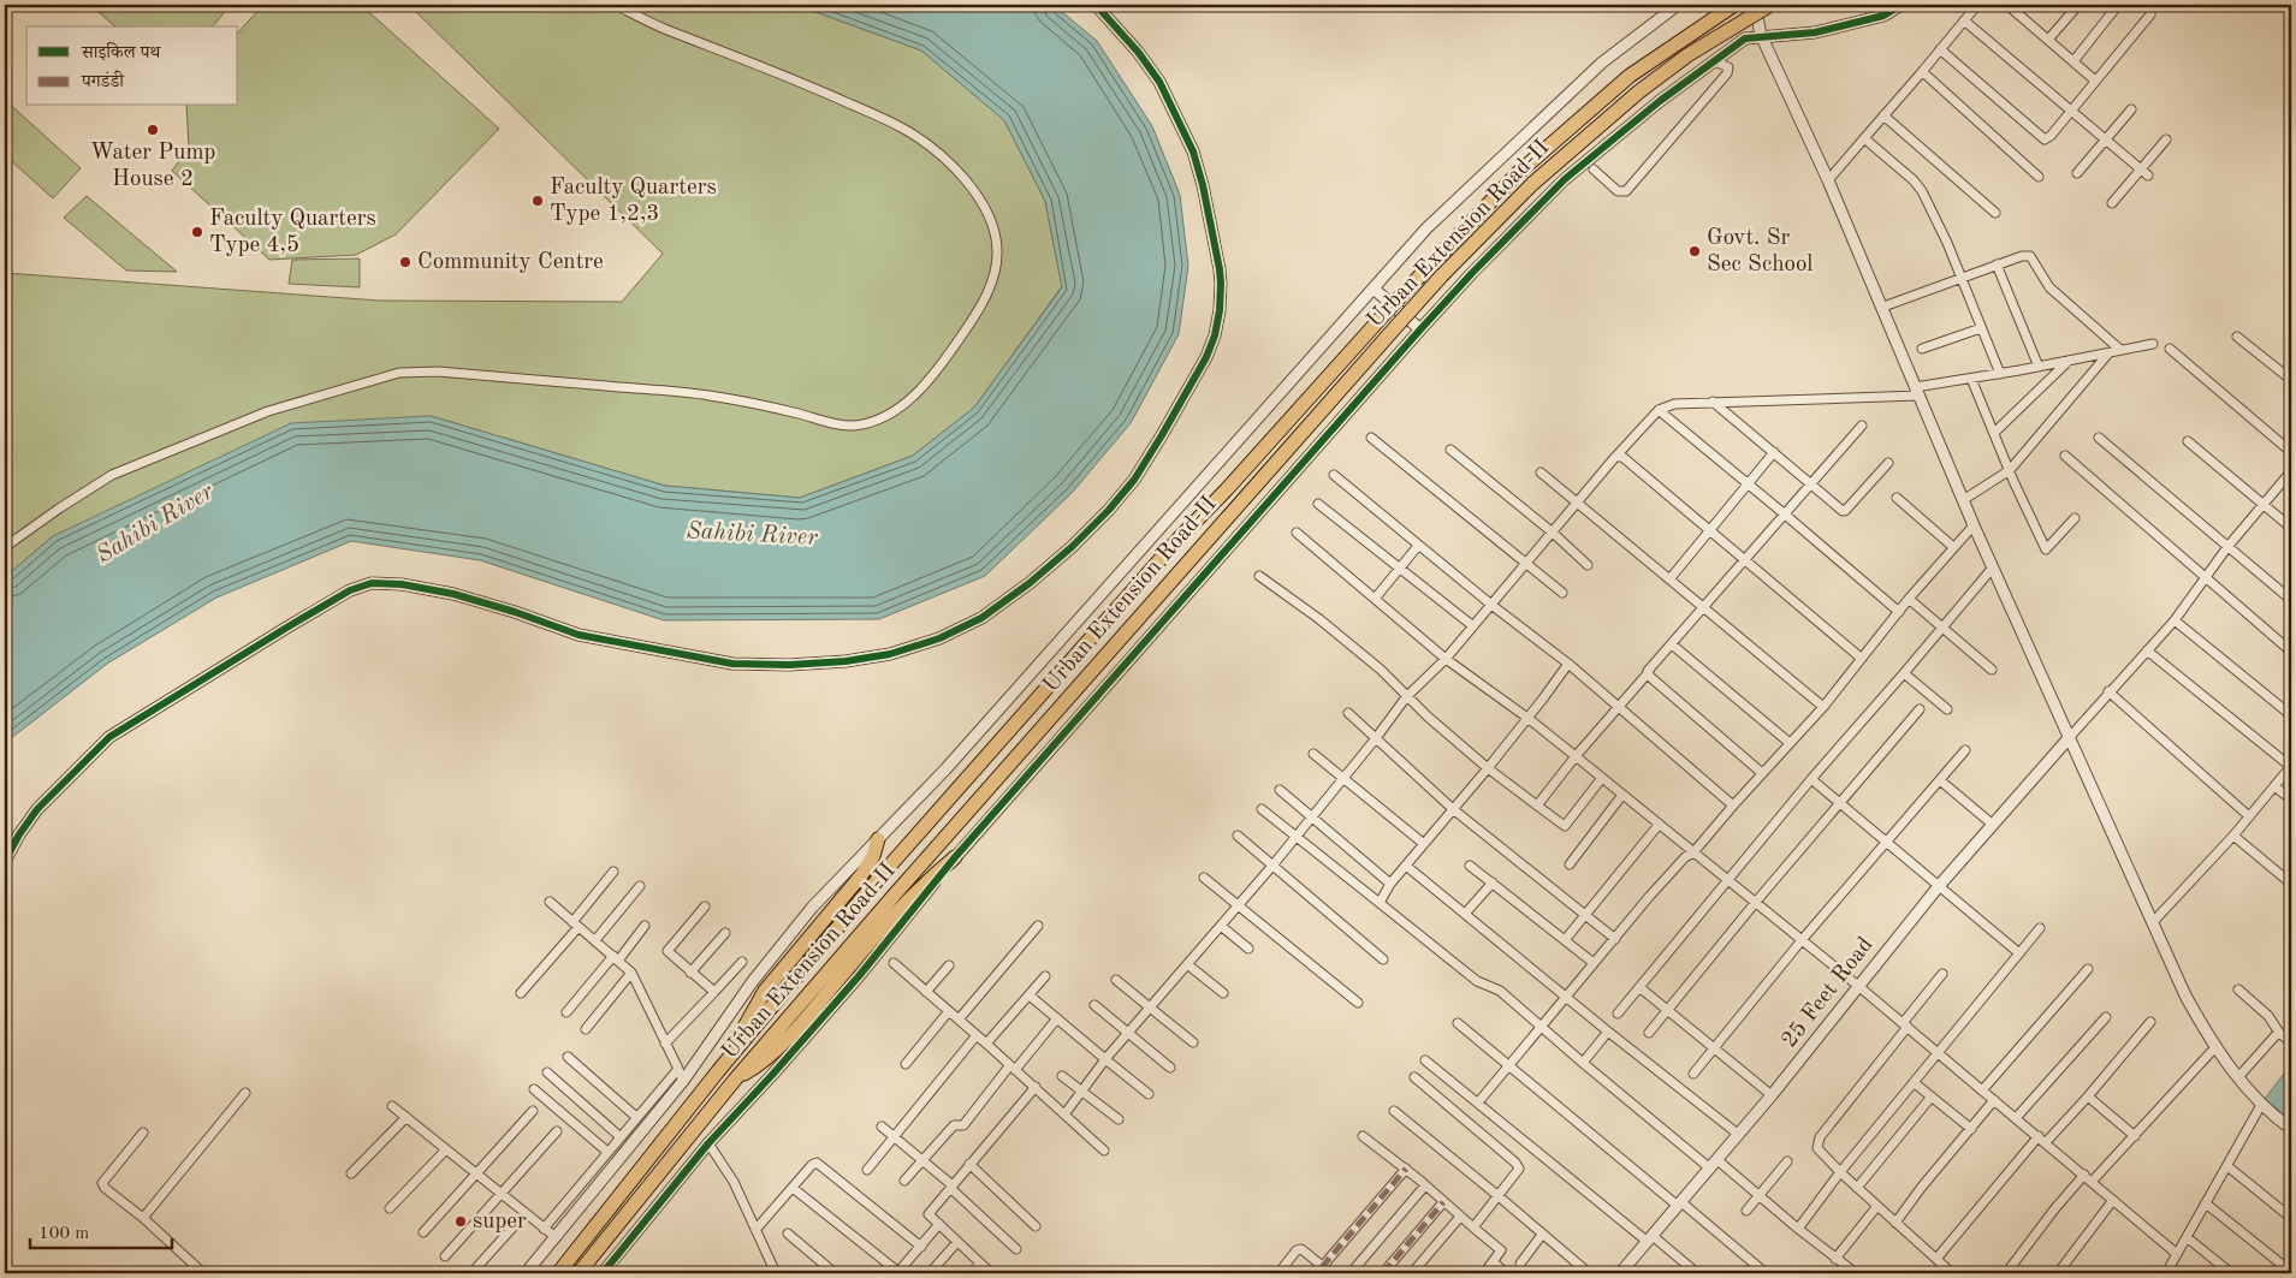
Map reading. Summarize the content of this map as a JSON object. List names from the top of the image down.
{
  "streets": {
    "highway": ["Urban Extension Road-II"],
    "street": ["25 Feet Road"]
  },
  "water": ["Sahibi River"],
  "places": [
    "Water Pump House 2",
    "Faculty Quarters Type 1,2,3",
    "Faculty Quarters Type 4,5",
    "Govt. Sr Sec School",
    "Community Centre",
    "super"
  ],
  "legend": ["साइकिल पथ", "पगडंडी"],
  "scale_bar": "100 m"
}
